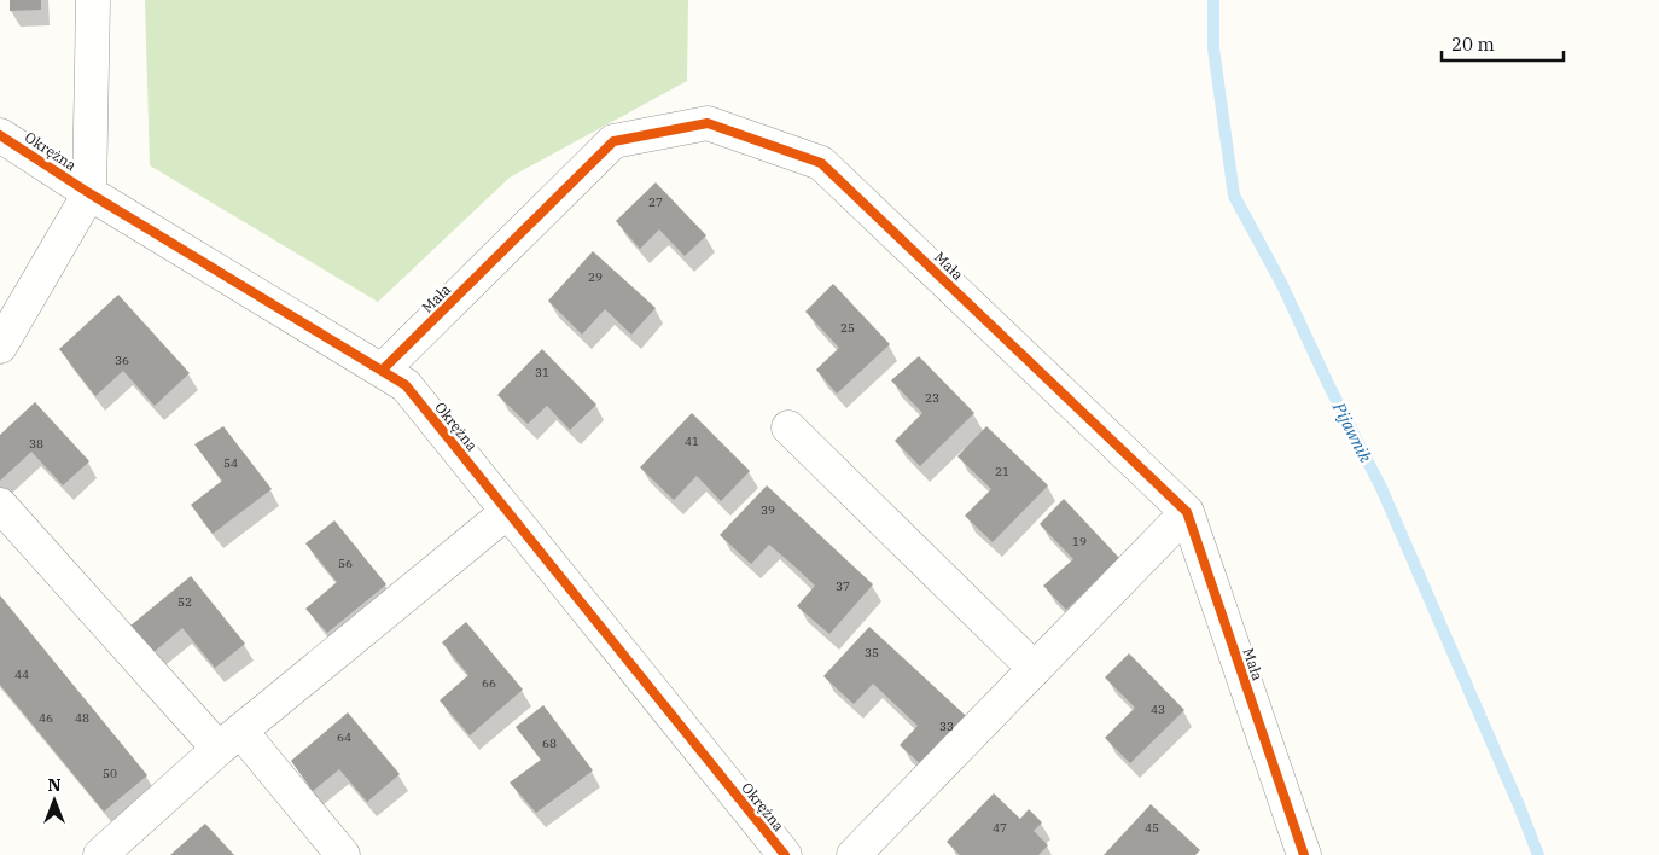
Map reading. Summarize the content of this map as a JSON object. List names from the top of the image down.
{
  "streets": {
    "street": ["Okrężna", "Mała"]
  },
  "crossings": [
    ["Okrężna", "Mała"]
  ],
  "water": ["Pijawnik"],
  "house_numbers": [
    "27",
    "29",
    "25",
    "36",
    "31",
    "23",
    "41",
    "38",
    "54",
    "21",
    "39",
    "19",
    "56",
    "37",
    "52",
    "35",
    "44",
    "66",
    "43",
    "46",
    "48",
    "33",
    "64",
    "68",
    "50",
    "47",
    "45"
  ],
  "scale_bar": "20 m",
  "north": "top"
}
